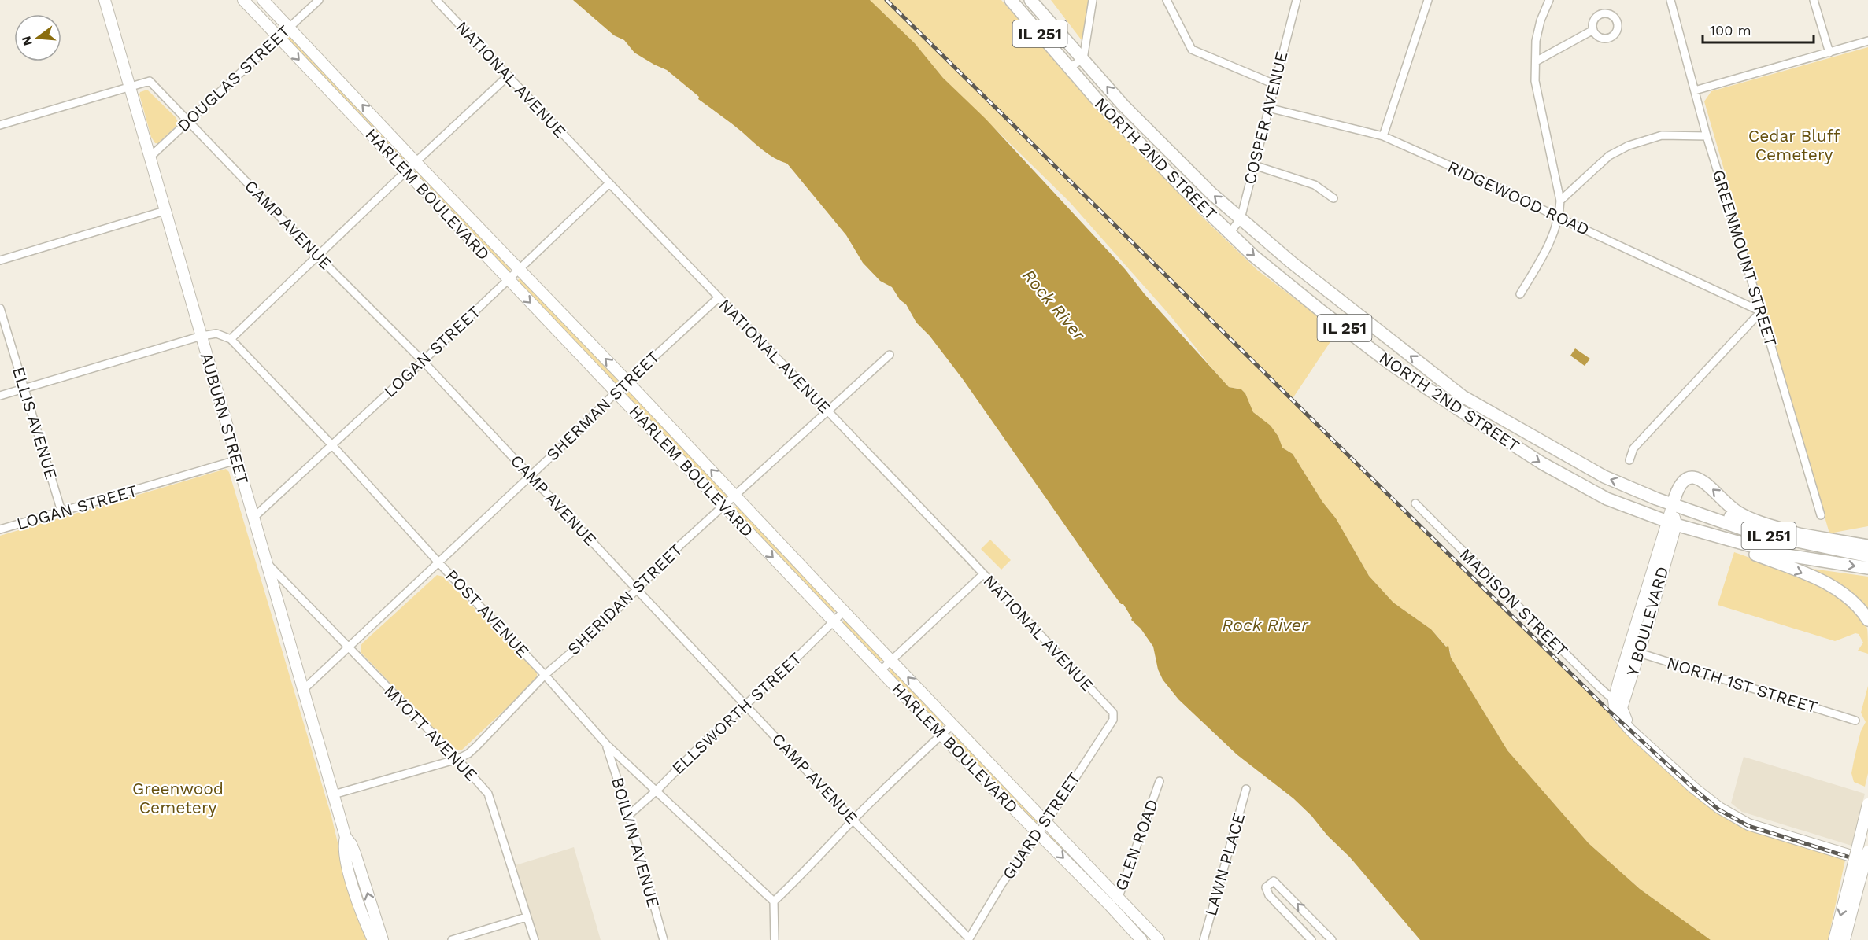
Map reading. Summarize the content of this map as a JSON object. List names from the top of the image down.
{
  "streets": {
    "main road": ["IL 251", "NORTH 2ND STREET"],
    "street": [
      "DOUGLAS STREET",
      "NATIONAL AVENUE",
      "COSPER AVENUE",
      "HARLEM BOULEVARD",
      "RIDGEWOOD ROAD",
      "CAMP AVENUE",
      "GREENMOUNT STREET",
      "LOGAN STREET",
      "SHERMAN STREET",
      "AUBURN STREET",
      "ELLIS AVENUE",
      "SHERIDAN STREET",
      "MADISON STREET",
      "POST AVENUE",
      "Y BOULEVARD",
      "NORTH 1ST STREET",
      "ELLSWORTH STREET",
      "MYOTT AVENUE",
      "GUARD STREET",
      "BOILVIN AVENUE",
      "GLEN ROAD",
      "LAWN PLACE"
    ]
  },
  "crossings": [
    ["DOUGLAS STREET", "HARLEM BOULEVARD"],
    ["DOUGLAS STREET", "CAMP AVENUE"],
    ["DOUGLAS STREET", "AUBURN STREET"],
    ["NATIONAL AVENUE", "LOGAN STREET"],
    ["NATIONAL AVENUE", "SHERMAN STREET"],
    ["NATIONAL AVENUE", "SHERIDAN STREET"],
    ["NATIONAL AVENUE", "GUARD STREET"],
    ["COSPER AVENUE", "NORTH 2ND STREET"],
    ["COSPER AVENUE", "RIDGEWOOD ROAD"],
    ["NORTH 2ND STREET", "Y BOULEVARD"],
    ["HARLEM BOULEVARD", "LOGAN STREET"],
    ["HARLEM BOULEVARD", "SHERMAN STREET"],
    ["HARLEM BOULEVARD", "SHERIDAN STREET"],
    ["HARLEM BOULEVARD", "ELLSWORTH STREET"],
    ["HARLEM BOULEVARD", "GUARD STREET"],
    ["HARLEM BOULEVARD", "GLEN ROAD"],
    ["RIDGEWOOD ROAD", "GREENMOUNT STREET"],
    ["CAMP AVENUE", "LOGAN STREET"],
    ["CAMP AVENUE", "SHERMAN STREET"],
    ["CAMP AVENUE", "AUBURN STREET"],
    ["CAMP AVENUE", "SHERIDAN STREET"],
    ["CAMP AVENUE", "ELLSWORTH STREET"],
    ["CAMP AVENUE", "GUARD STREET"],
    ["LOGAN STREET", "AUBURN STREET"],
    ["LOGAN STREET", "ELLIS AVENUE"],
    ["LOGAN STREET", "POST AVENUE"],
    ["SHERMAN STREET", "AUBURN STREET"],
    ["SHERMAN STREET", "POST AVENUE"],
    ["SHERMAN STREET", "MYOTT AVENUE"],
    ["AUBURN STREET", "SHERIDAN STREET"],
    ["AUBURN STREET", "MYOTT AVENUE"],
    ["SHERIDAN STREET", "POST AVENUE"],
    ["SHERIDAN STREET", "MYOTT AVENUE"],
    ["MADISON STREET", "Y BOULEVARD"],
    ["POST AVENUE", "ELLSWORTH STREET"],
    ["POST AVENUE", "BOILVIN AVENUE"],
    ["Y BOULEVARD", "NORTH 1ST STREET"],
    ["ELLSWORTH STREET", "BOILVIN AVENUE"]
  ],
  "water": ["Rock River"],
  "parks": ["Cedar Bluff Cemetery", "Greenwood Cemetery"],
  "scale_bar": "100 m",
  "north": "left"
}
